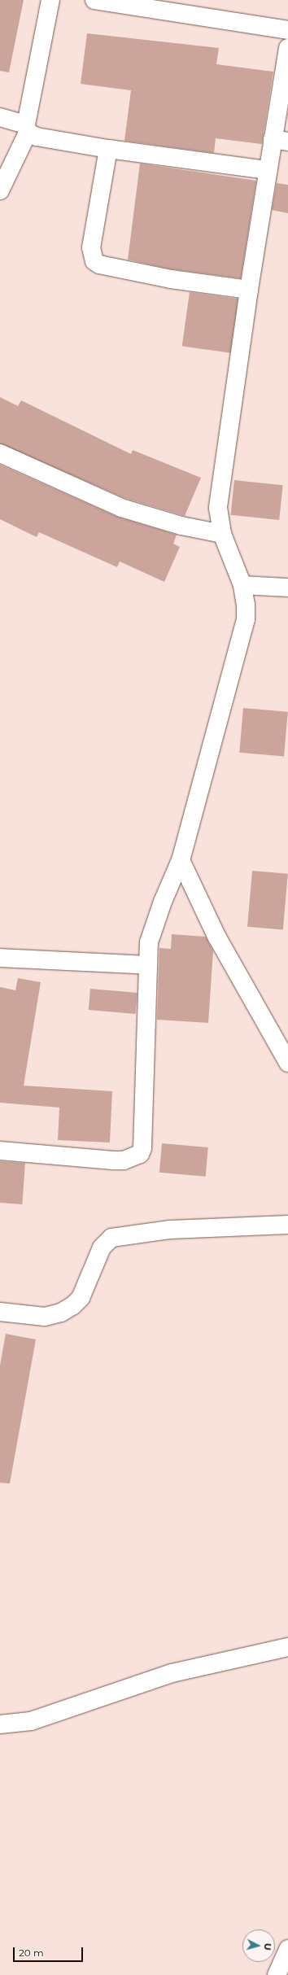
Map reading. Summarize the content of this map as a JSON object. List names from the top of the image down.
{
  "scale_bar": "20 m",
  "north": "right"
}
